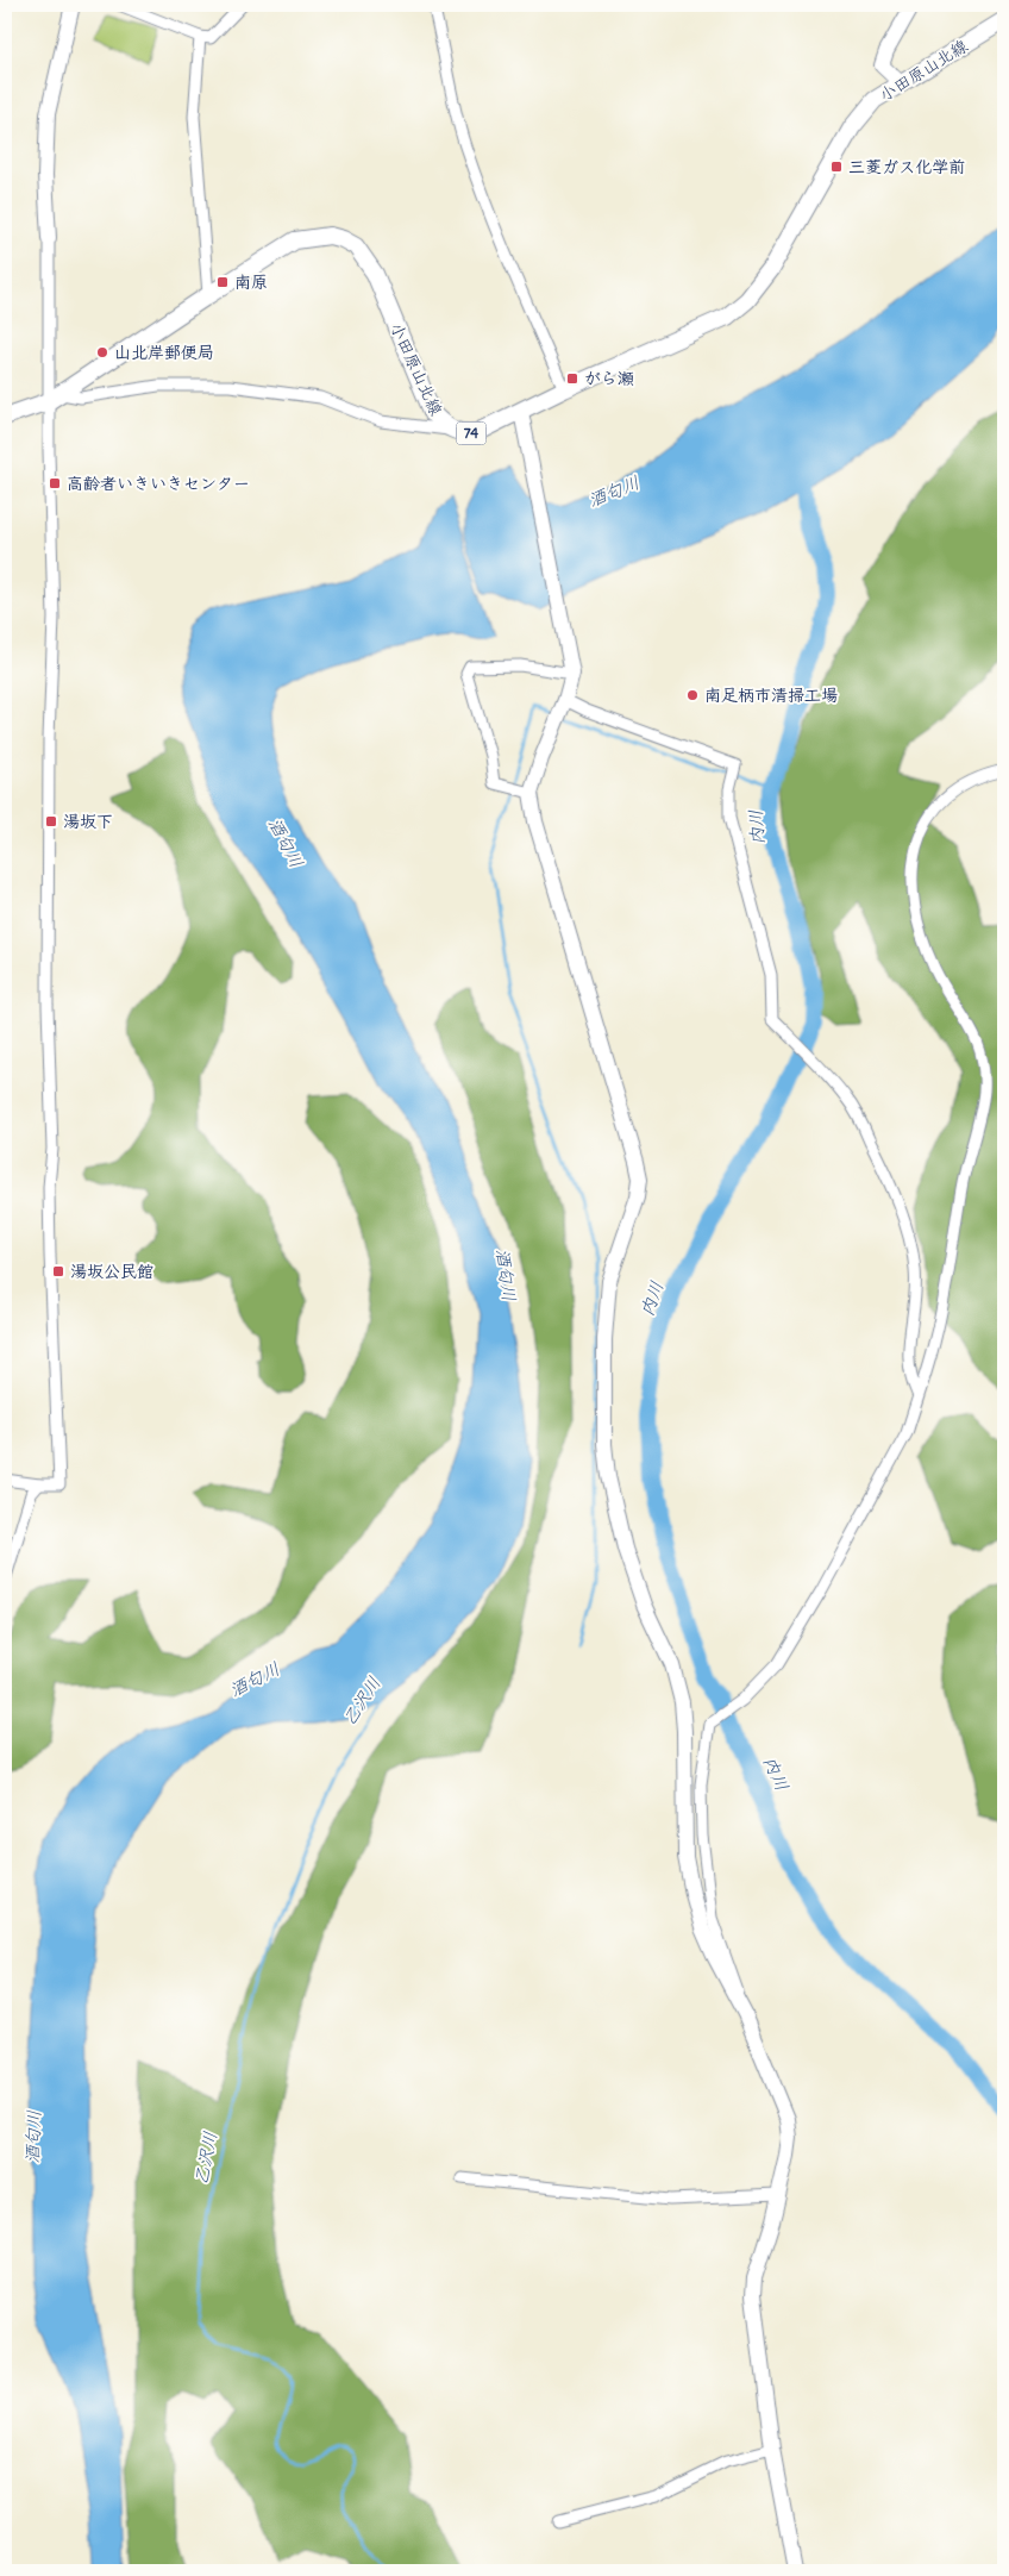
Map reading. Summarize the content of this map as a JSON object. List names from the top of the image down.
{
  "streets": {
    "main road": ["小田原山北線", "74"]
  },
  "water": ["酒匂川", "内川", "乙沢川"],
  "places": {
    "transit": [
      "三菱ガス化学前",
      "南原",
      "がら瀬",
      "高齢者いきいきセンター",
      "湯坂下",
      "湯坂公民館"
    ],
    "other": ["山北岸郵便局", "南足柄市清掃工場"]
  }
}
